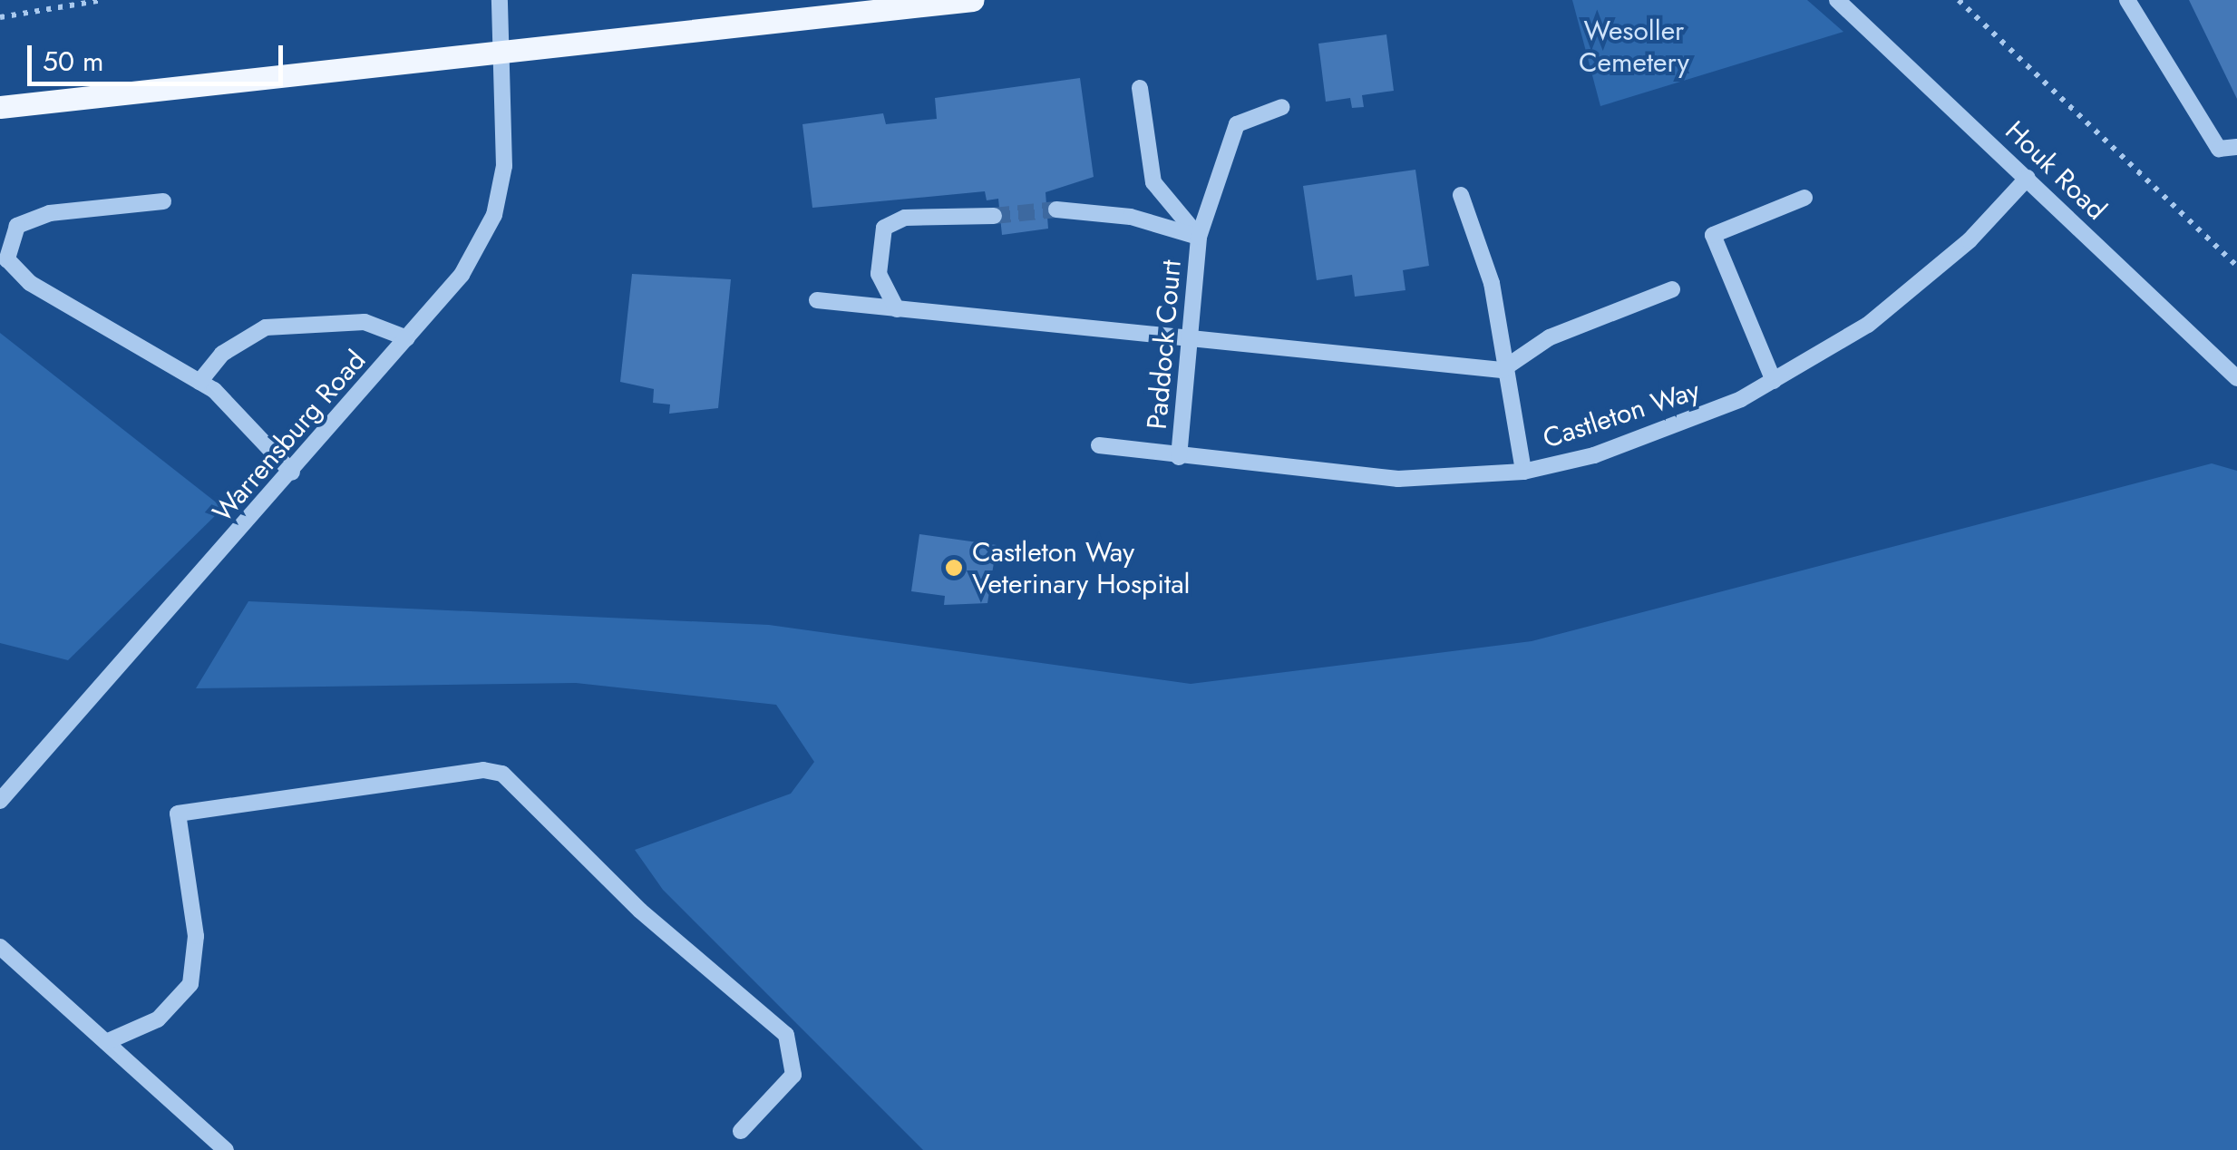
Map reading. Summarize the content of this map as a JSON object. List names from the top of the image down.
{
  "streets": {
    "street": [
      "Houk Road",
      "Paddock Court",
      "Castleton Way",
      "Warrensburg Road"
    ]
  },
  "crossings": [
    ["Houk Road", "Castleton Way"],
    ["Paddock Court", "Castleton Way"]
  ],
  "parks": ["Wesoller Cemetery"],
  "places": ["Castleton Way Veterinary Hospital"],
  "scale_bar": "50 m"
}
